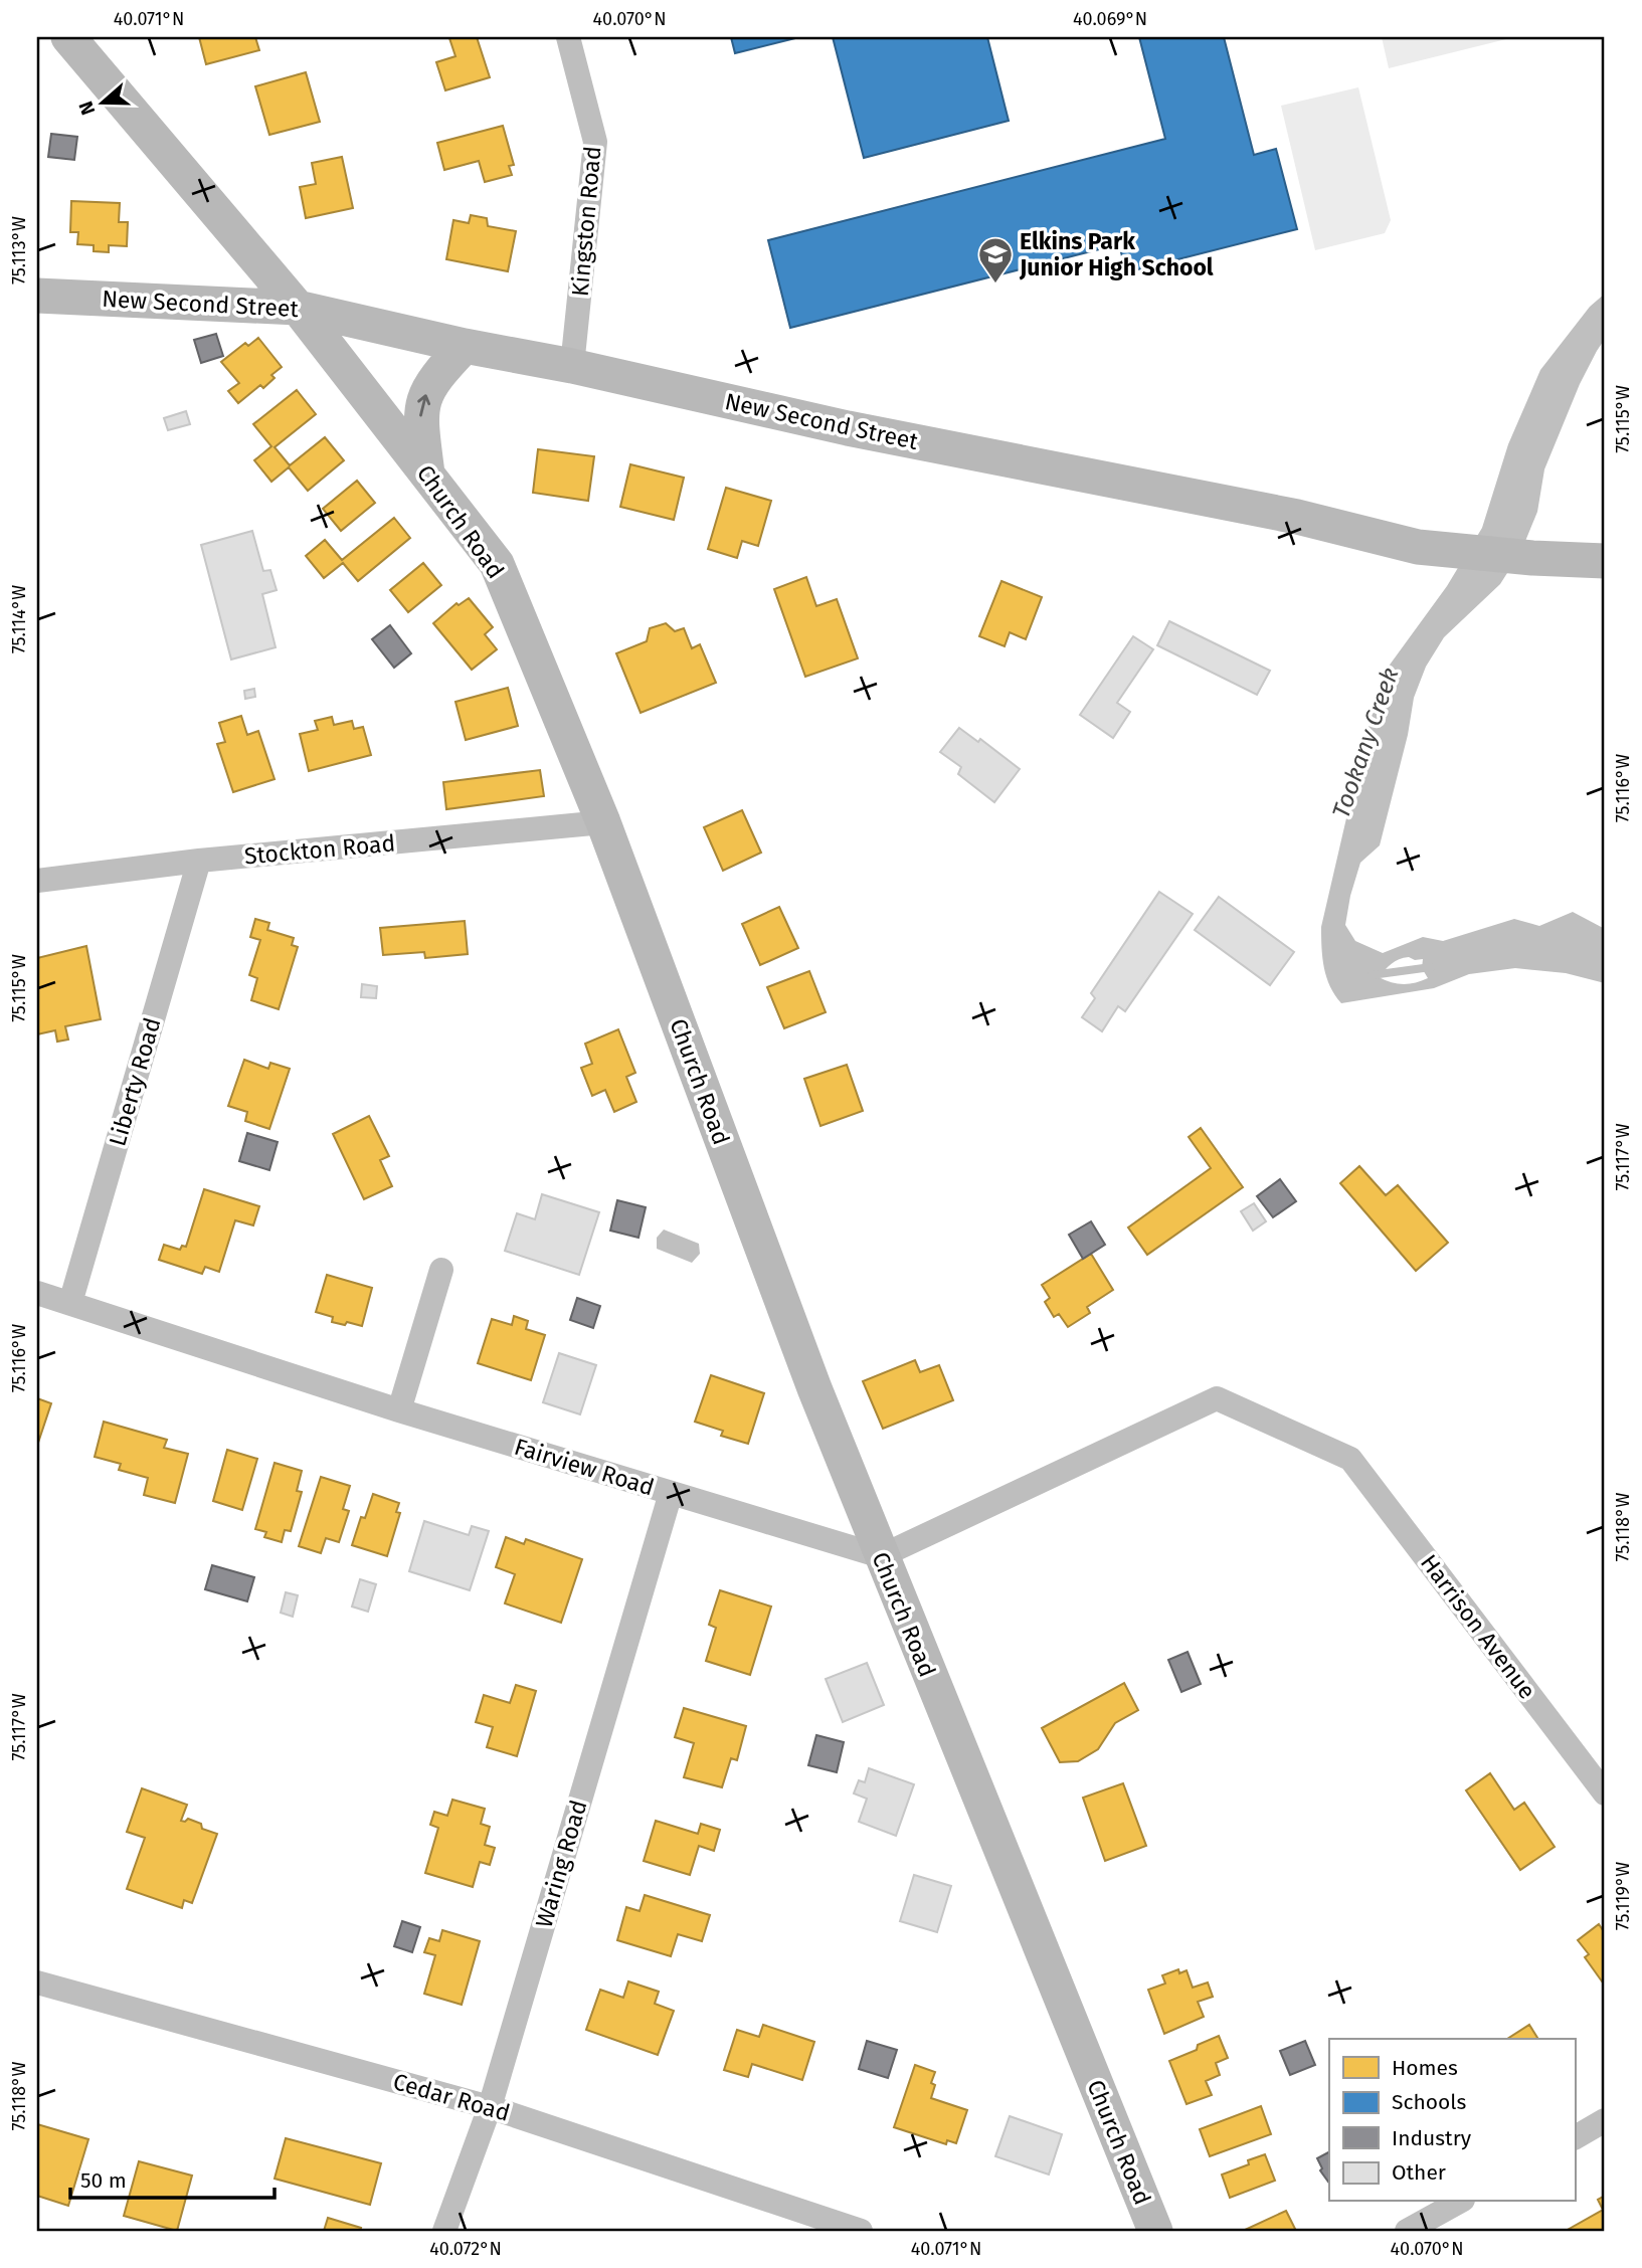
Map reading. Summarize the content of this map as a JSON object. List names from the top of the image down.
{
  "streets": {
    "street": [
      "Kingston Road",
      "New Second Street",
      "Church Road",
      "Stockton Road",
      "Liberty Road",
      "Fairview Road",
      "Harrison Avenue",
      "Waring Road",
      "Cedar Road"
    ]
  },
  "crossings": [
    ["Kingston Road", "New Second Street"],
    ["New Second Street", "Church Road"],
    ["Church Road", "Stockton Road"],
    ["Church Road", "Fairview Road"],
    ["Church Road", "Harrison Avenue"],
    ["Stockton Road", "Liberty Road"],
    ["Liberty Road", "Fairview Road"],
    ["Fairview Road", "Harrison Avenue"],
    ["Fairview Road", "Waring Road"],
    ["Waring Road", "Cedar Road"]
  ],
  "water": ["Tookany Creek"],
  "places": {
    "school or university": ["Elkins Park Junior High School"]
  },
  "legend": [
    "Homes",
    "Schools",
    "Industry",
    "Other"
  ],
  "scale_bar": "50 m",
  "north": "left",
  "coordinates": [
    "40.071°N",
    "40.070°N",
    "40.069°N",
    "75.113°W",
    "75.115°W",
    "75.114°W",
    "75.116°W",
    "75.117°W",
    "75.118°W",
    "75.119°W",
    "40.072°N"
  ]
}
